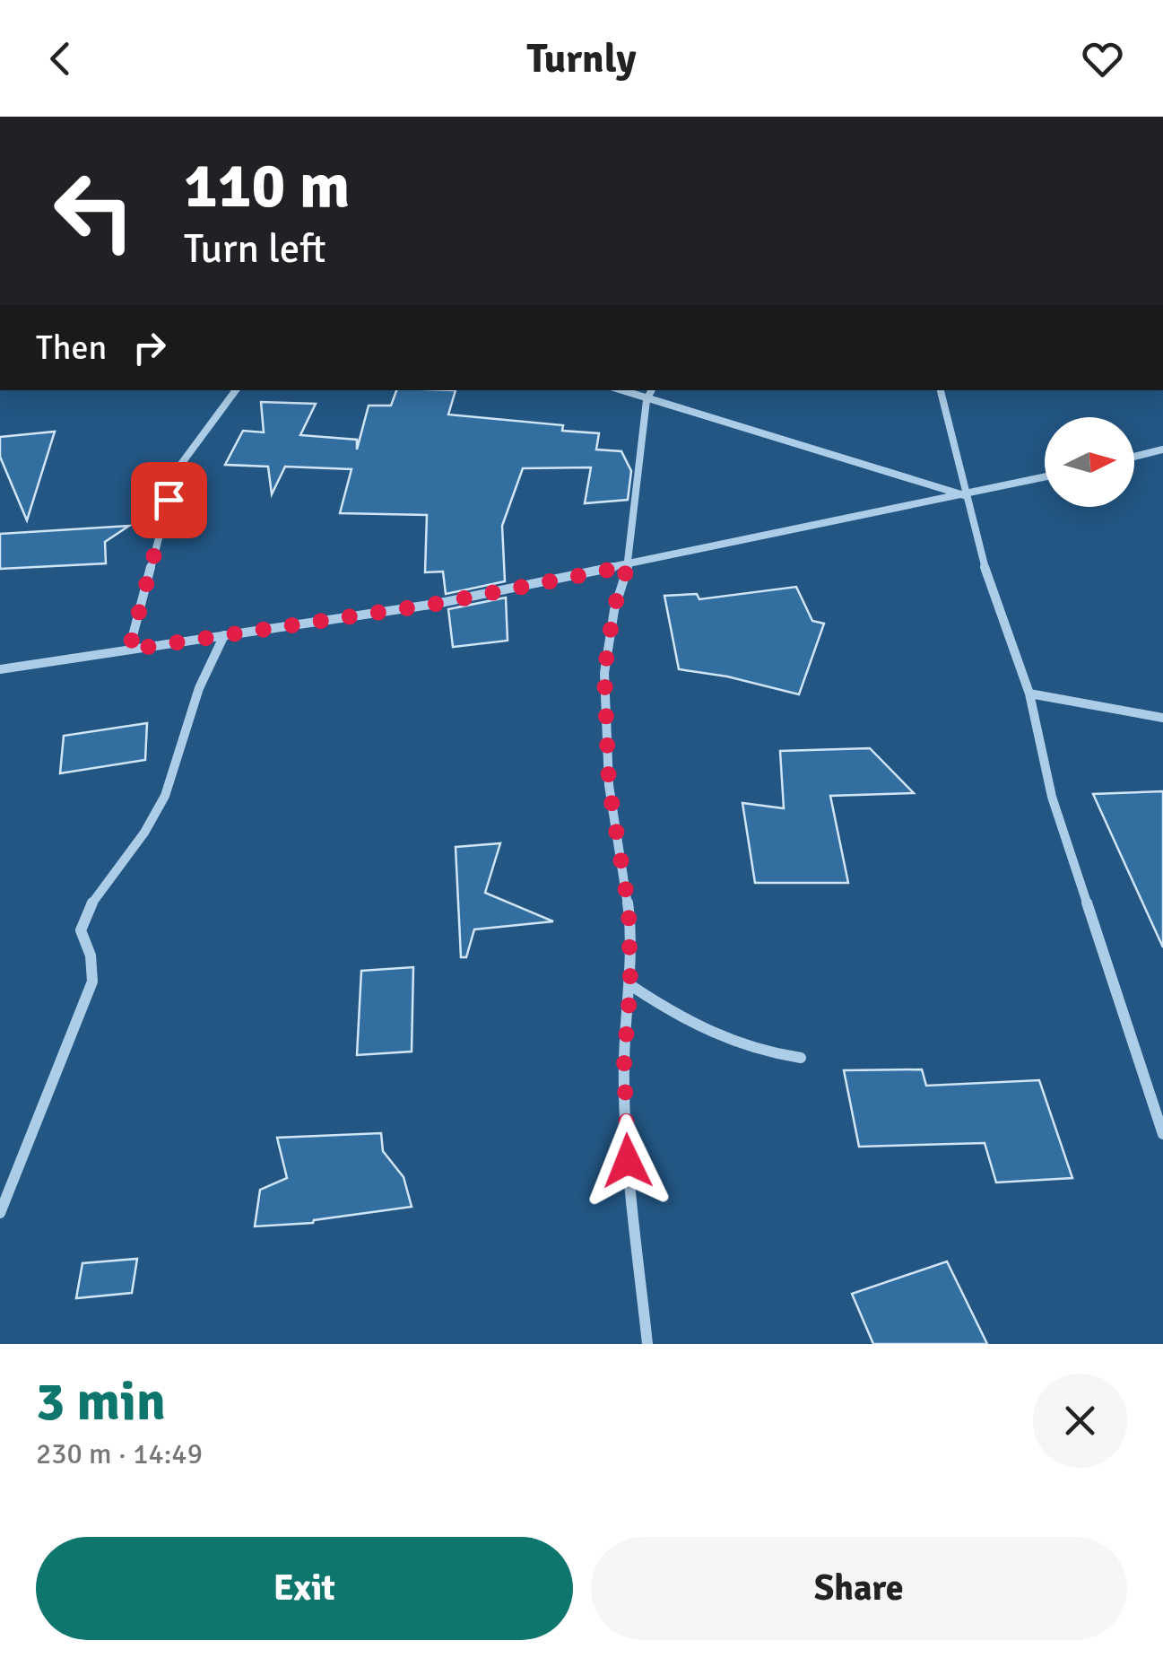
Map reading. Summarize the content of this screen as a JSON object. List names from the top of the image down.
{
  "north": "right",
  "page": {
    "header": "Turnly",
    "turn": ["110 m", "Turn left"],
    "then": "Then",
    "heading": ["3 min", "230 m · 14:49"],
    "buttons": ["Exit", "Share"]
  }
}
